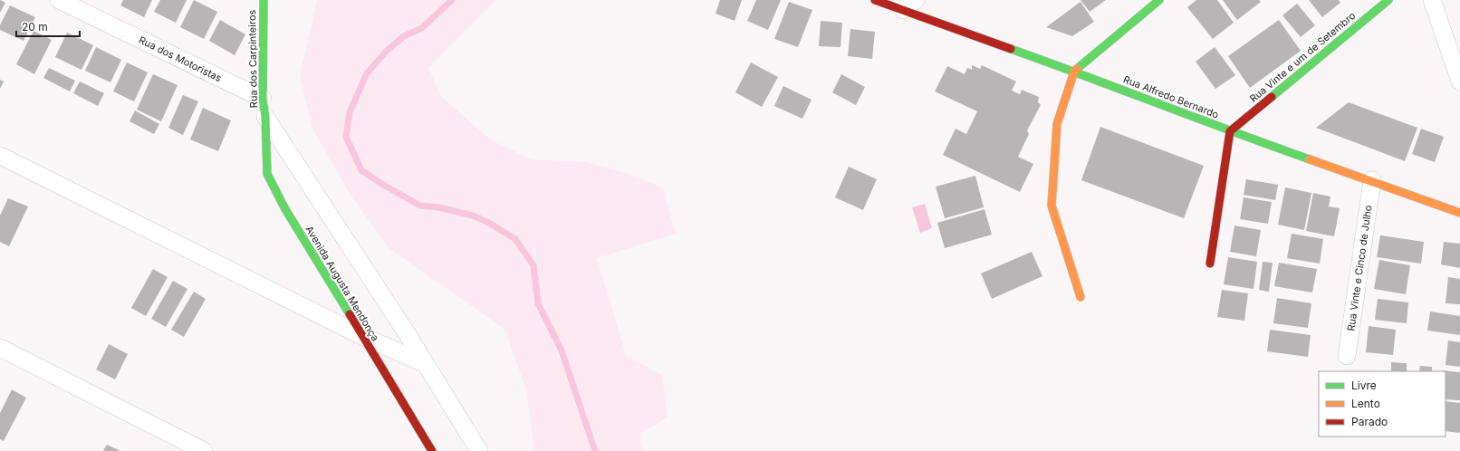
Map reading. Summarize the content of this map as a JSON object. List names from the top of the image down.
{
  "streets": {
    "street": [
      "Rua Vinte e um de Setembro",
      "Rua dos Motoristas",
      "Rua dos Carpinteiros",
      "Rua Alfredo Bernardo",
      "Rua Vinte e Cinco de Julho",
      "Avenida Augusta Mendonça"
    ]
  },
  "crossings": [
    ["Rua Vinte e um de Setembro", "Rua Alfredo Bernardo"],
    ["Rua dos Motoristas", "Rua dos Carpinteiros"],
    ["Rua dos Carpinteiros", "Avenida Augusta Mendonça"],
    ["Rua Alfredo Bernardo", "Rua Vinte e Cinco de Julho"]
  ],
  "legend": ["Livre", "Lento", "Parado"],
  "scale_bar": "20 m"
}
